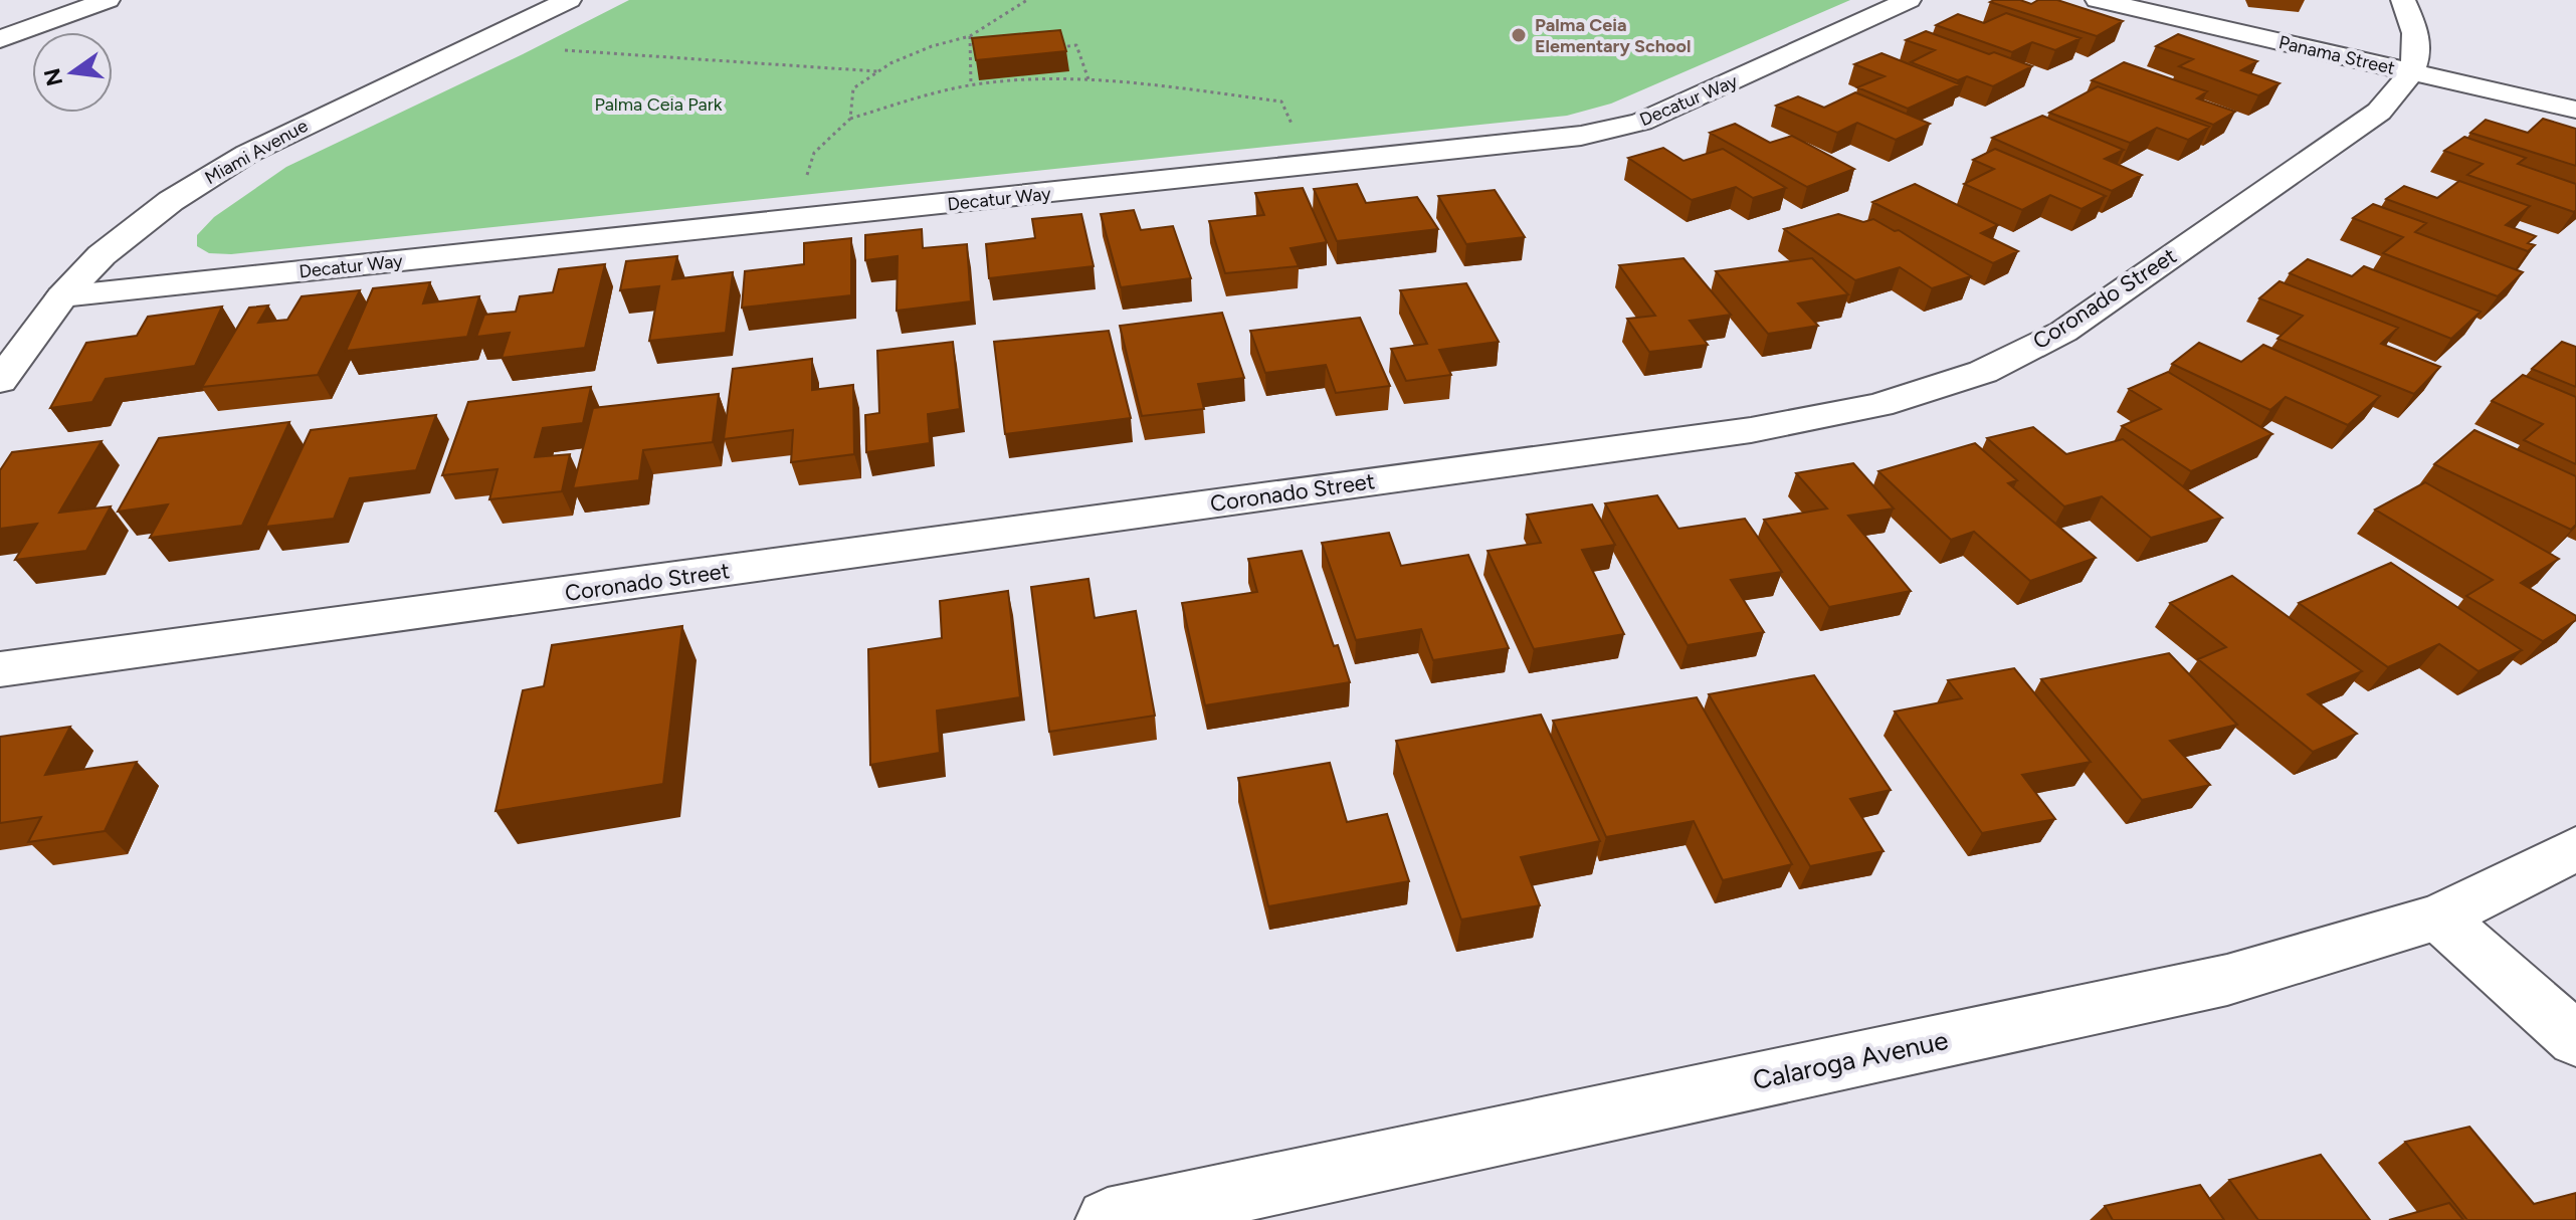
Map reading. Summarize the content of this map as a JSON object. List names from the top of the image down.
{
  "streets": {
    "street": [
      "Panama Street",
      "Decatur Way",
      "Miami Avenue",
      "Coronado Street",
      "Calaroga Avenue"
    ]
  },
  "crossings": [
    ["Panama Street", "Coronado Street"],
    ["Decatur Way", "Miami Avenue"]
  ],
  "parks": ["Palma Ceia Park"],
  "places": ["Palma Ceia Elementary School"],
  "north": "left"
}
